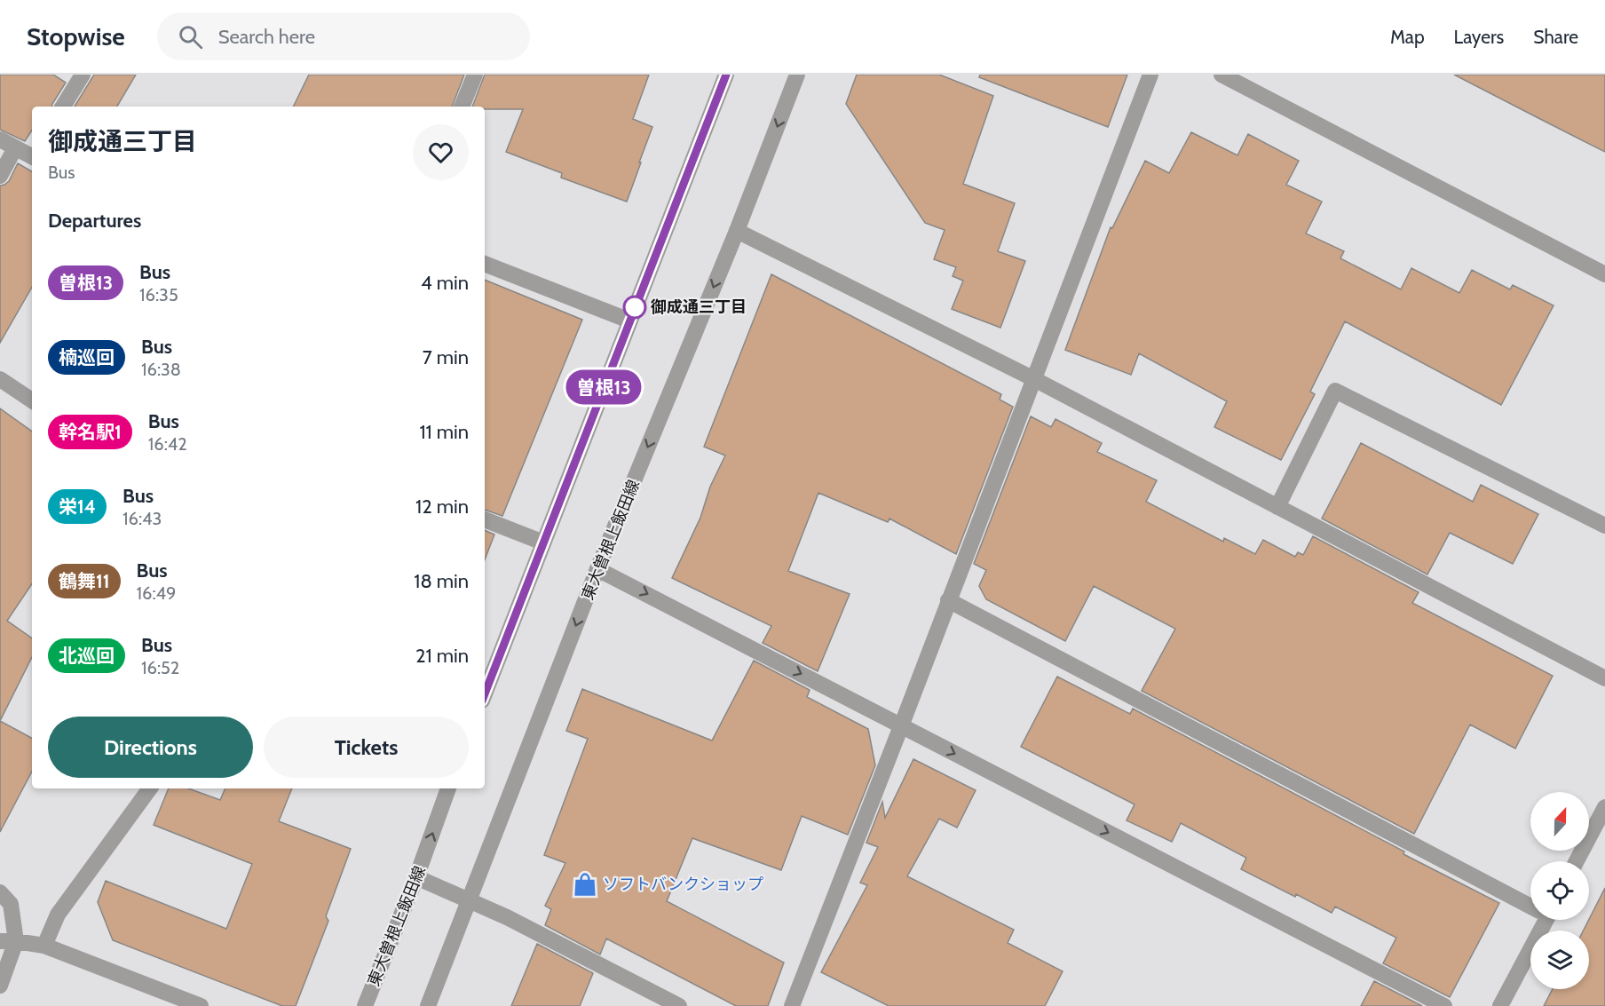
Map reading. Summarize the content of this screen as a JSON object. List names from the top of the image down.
{
  "streets": {
    "street": ["東大曽根上飯田線"]
  },
  "places": {
    "other": ["御成通三丁目"],
    "shop": ["ソフトバンクショップ"]
  },
  "lines": ["bus line 曽根13"],
  "north": "top",
  "page": {
    "header": "Stopwise",
    "search": "Search here",
    "nav": ["Map", "Layers", "Share"],
    "on_map": "曽根13",
    "heading": [
      ["御成通三丁目", "Bus"],
      "Departures"
    ],
    "list": [
      {
        "mark": "曽根13",
        "name": "Bus",
        "note": "16:35",
        "value": "4 min"
      },
      {
        "mark": "楠巡回",
        "name": "Bus",
        "note": "16:38",
        "value": "7 min"
      },
      {
        "mark": "幹名駅1",
        "name": "Bus",
        "note": "16:42",
        "value": "11 min"
      },
      {
        "mark": "栄14",
        "name": "Bus",
        "note": "16:43",
        "value": "12 min"
      },
      {
        "mark": "鶴舞11",
        "name": "Bus",
        "note": "16:49",
        "value": "18 min"
      },
      {
        "mark": "北巡回",
        "name": "Bus",
        "note": "16:52",
        "value": "21 min"
      }
    ],
    "buttons": ["Directions", "Tickets"]
  }
}
